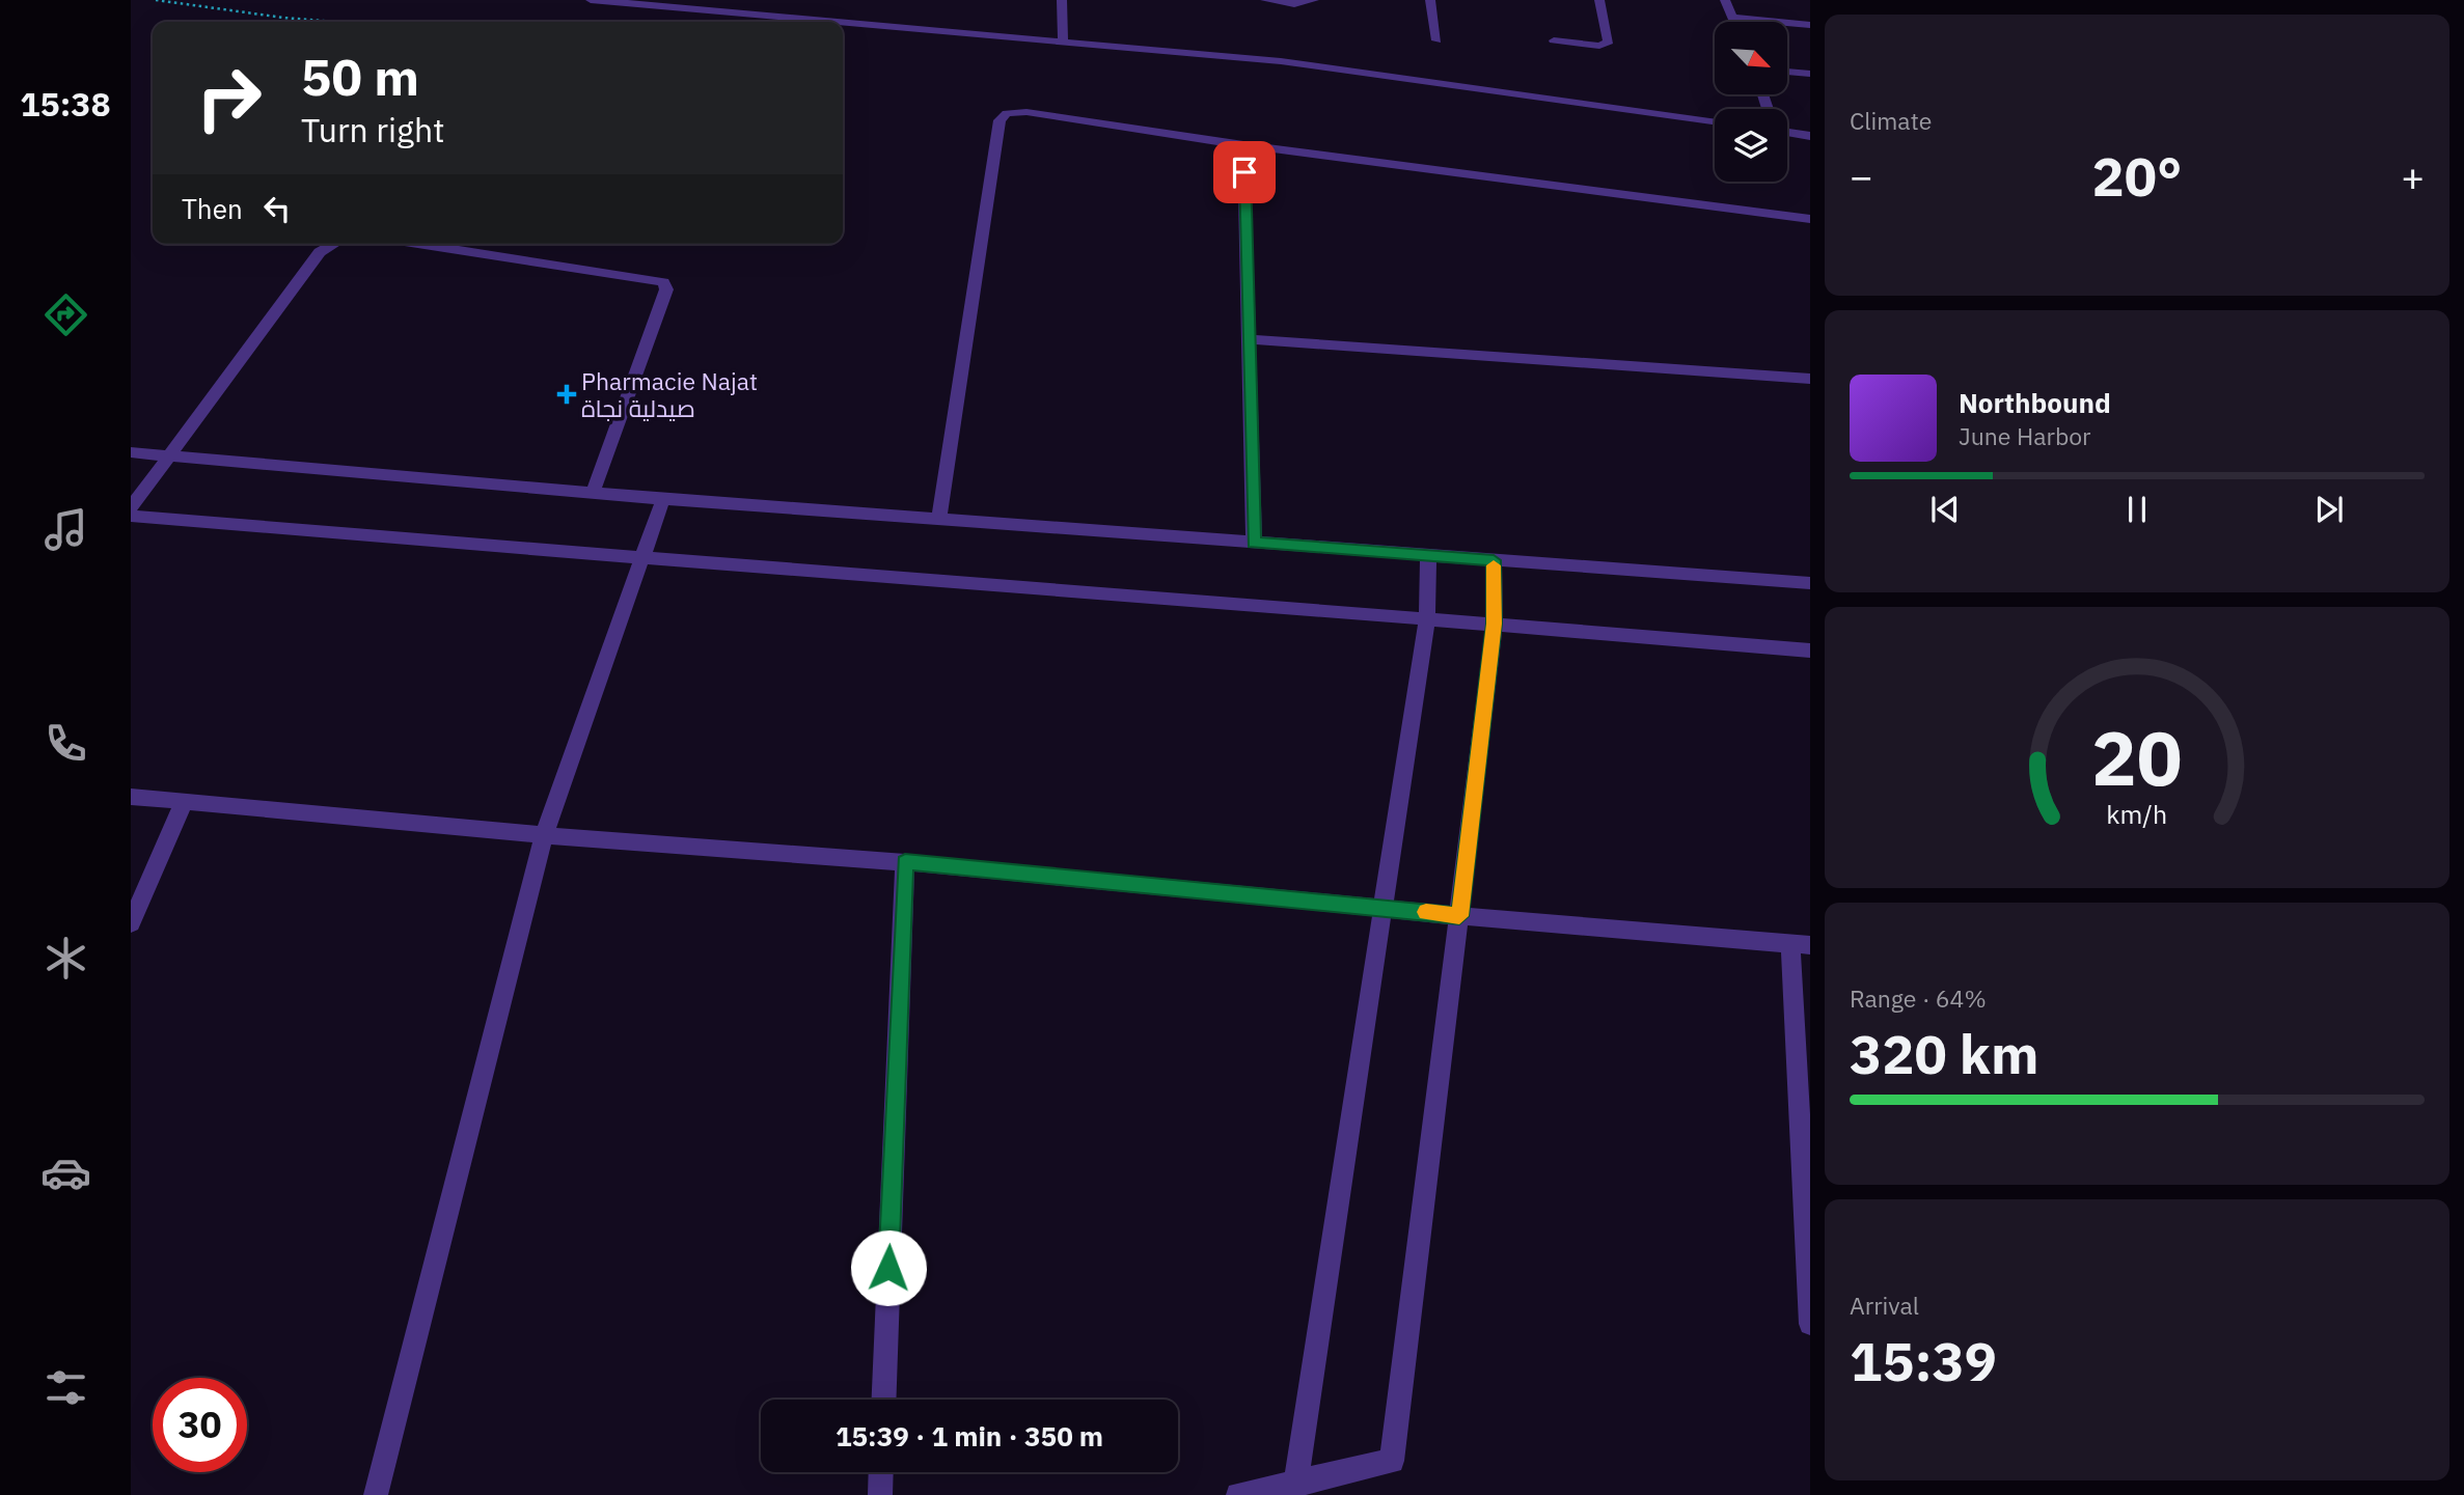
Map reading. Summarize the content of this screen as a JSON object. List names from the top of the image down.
{
  "places": {
    "health": ["Pharmacie Najat صيدلية نجاة"]
  },
  "north": "bottom right",
  "page": {
    "tabs": "15:38",
    "tile": [
      "Climate",
      ["Range · 64%", "320 km"],
      ["Arrival", "15:39"]
    ],
    "turn": ["50 m", "Turn right"],
    "heat": ["−", "20°", "+"],
    "then": "Then",
    "song": ["Northbound", "June Harbor"],
    "limit": "30",
    "trip": "15:39 · 1 min · 350 m",
    "gauge": ["20", "km/h"]
  }
}
